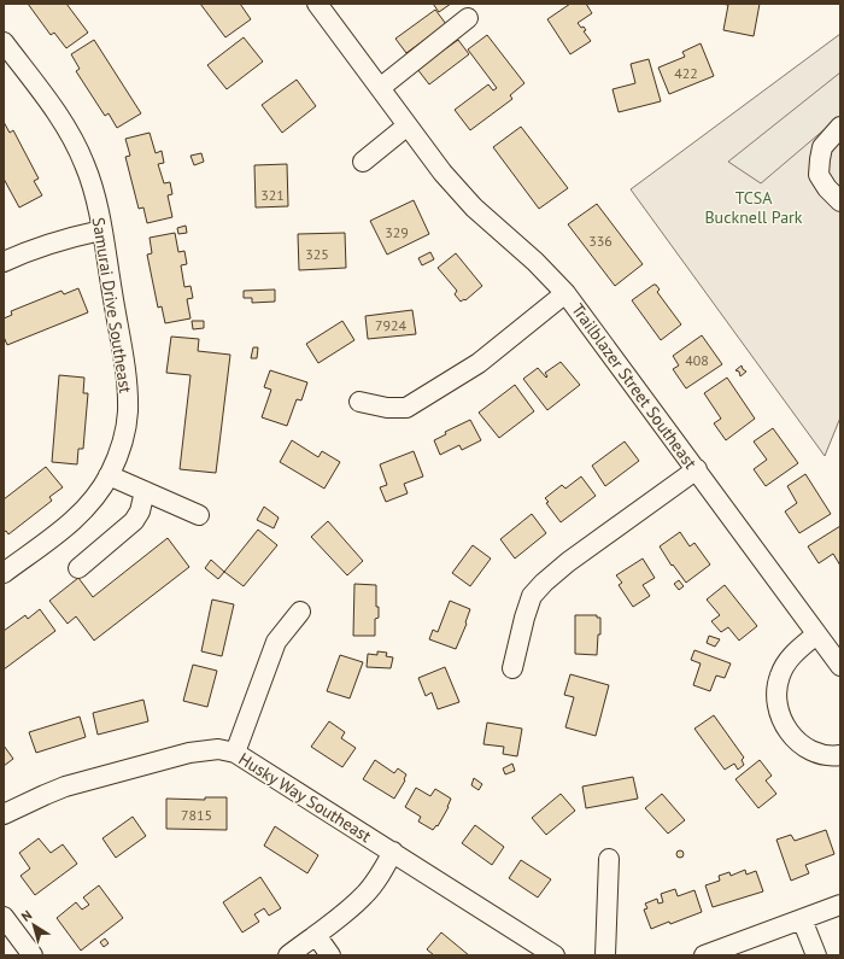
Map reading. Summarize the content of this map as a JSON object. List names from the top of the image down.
{
  "streets": {
    "street": ["Samurai Drive Southeast", "Trailblazer Street Southeast", "Husky Way Southeast"]
  },
  "parks": ["TCSA Bucknell Park"],
  "house_numbers": [
    "422",
    "321",
    "329",
    "336",
    "325",
    "7924",
    "408",
    "7815"
  ],
  "north": "top left"
}
